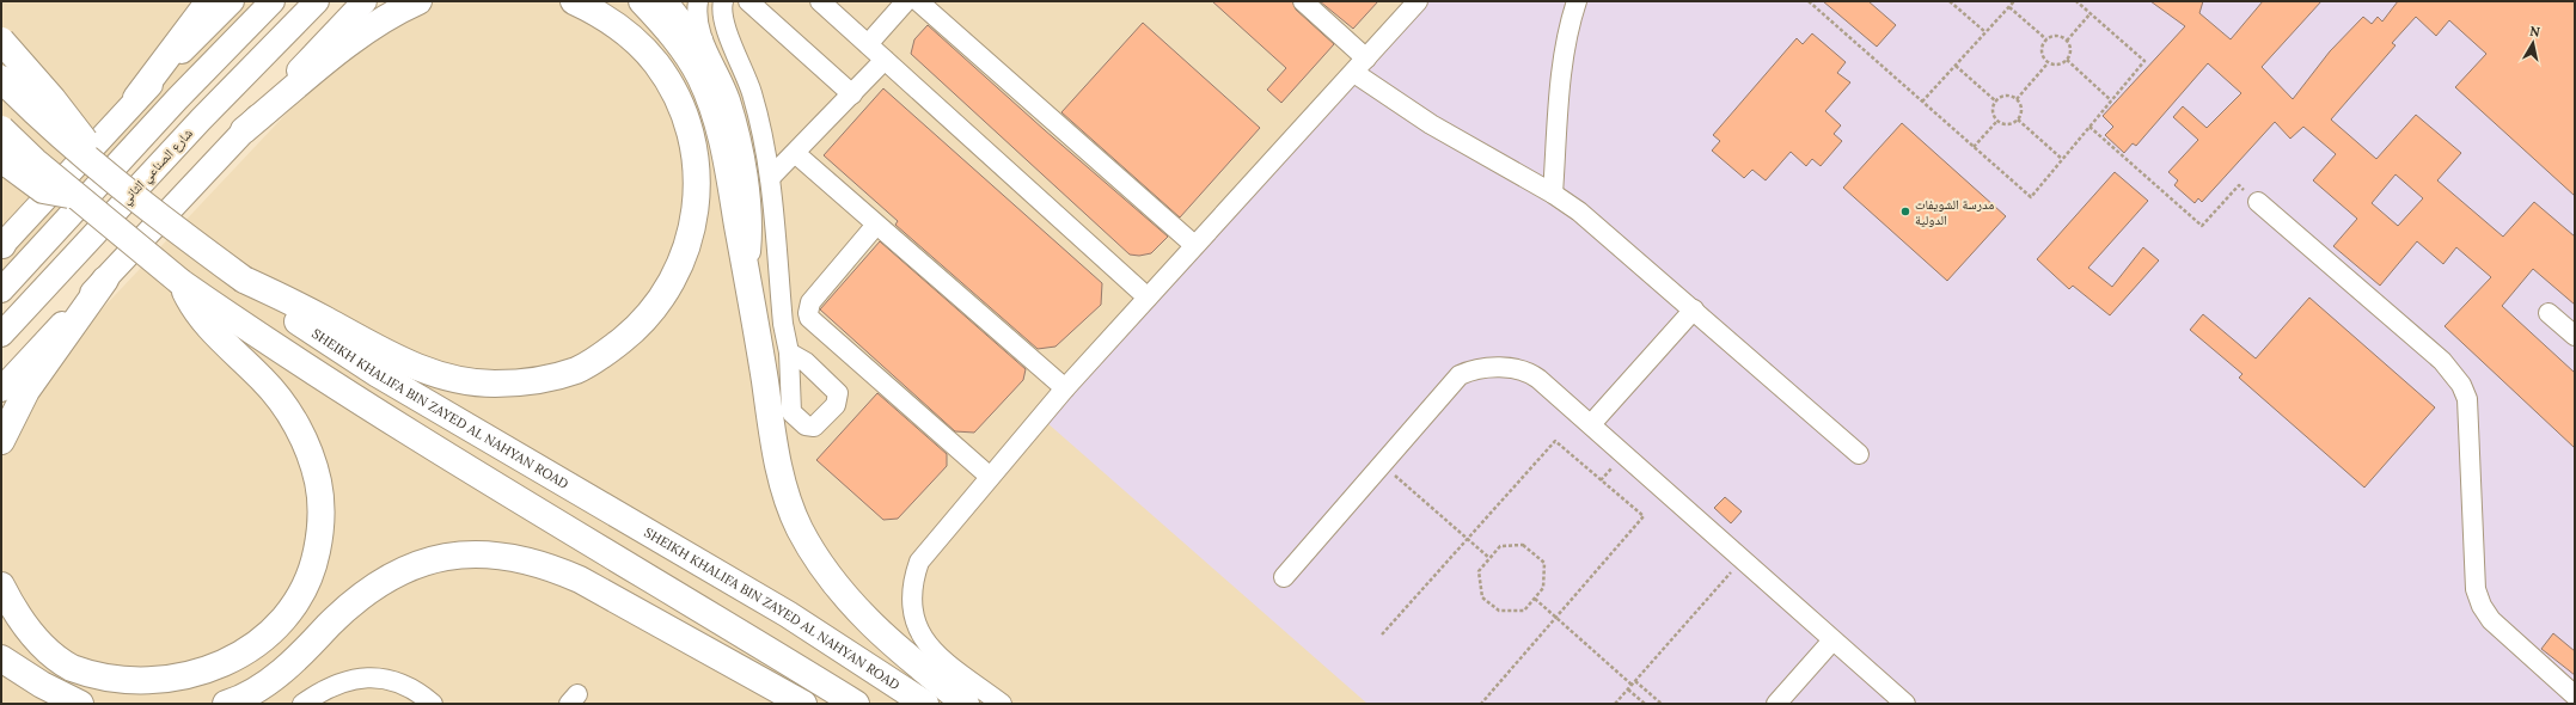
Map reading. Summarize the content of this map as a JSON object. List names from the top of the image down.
{
  "streets": {
    "highway": ["SHEIKH KHALIFA BIN ZAYED AL NAHYAN ROAD"],
    "main road": ["شارع الصناعي الثاني"]
  },
  "places": ["مدرسة الشويفات الدولية"],
  "north": "top"
}
